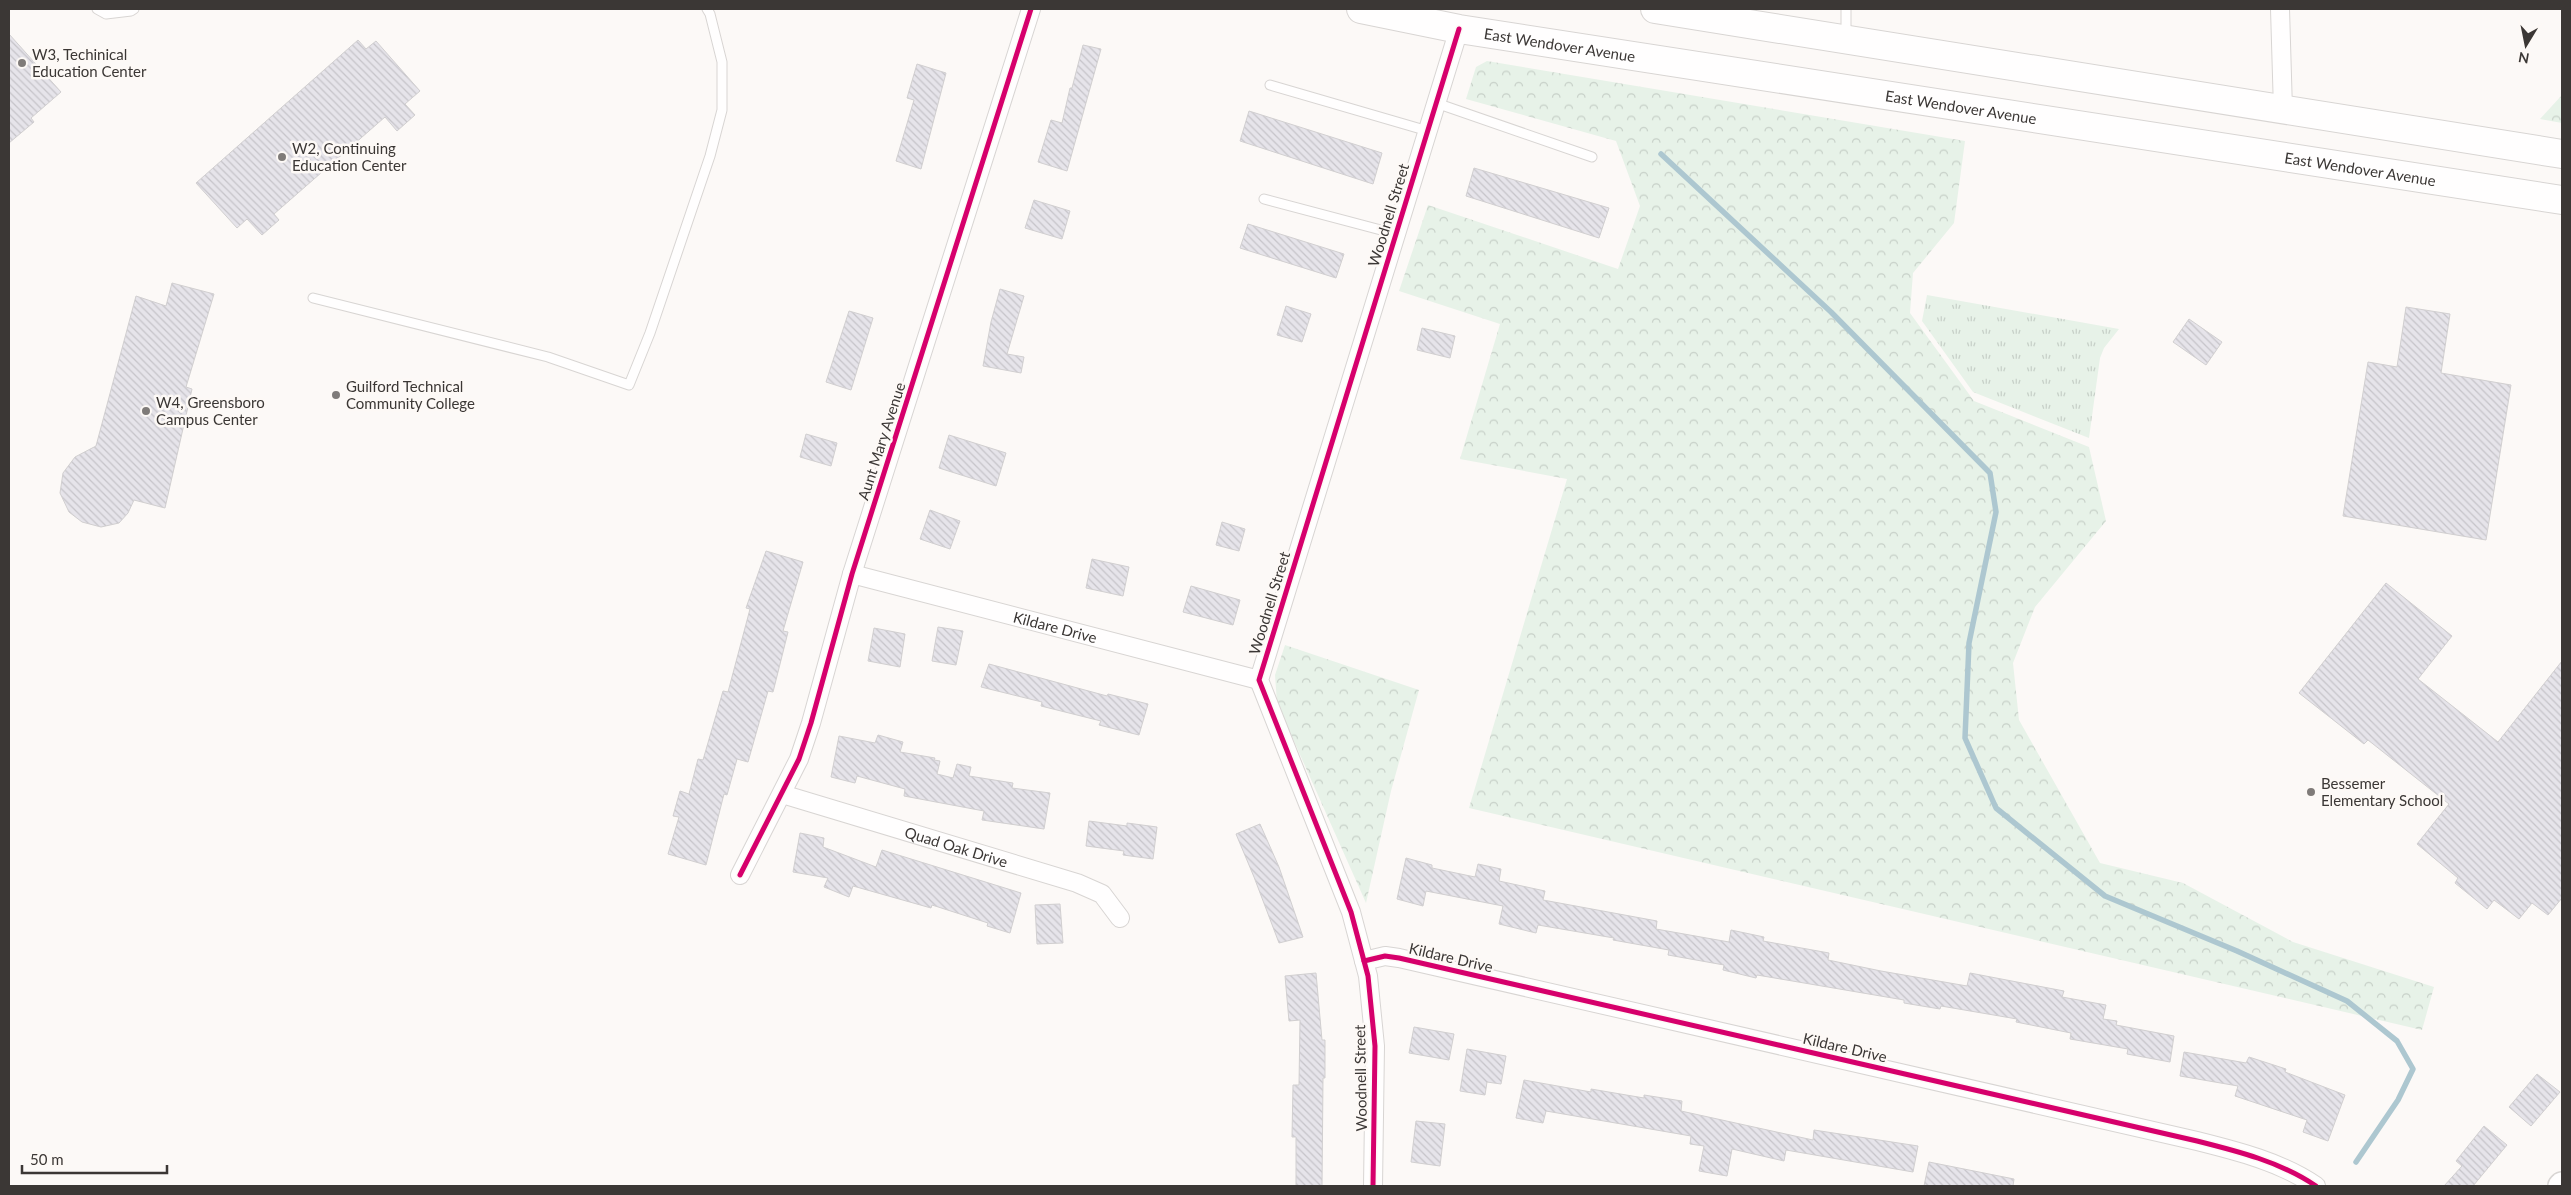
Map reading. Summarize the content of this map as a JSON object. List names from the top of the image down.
{
  "streets": {
    "highway": ["East Wendover Avenue"],
    "street": [
      "Woodnell Street",
      "Aunt Mary Avenue",
      "Kildare Drive",
      "Quad Oak Drive"
    ]
  },
  "crossings": [
    ["East Wendover Avenue", "Woodnell Street"],
    ["Woodnell Street", "Kildare Drive"],
    ["Aunt Mary Avenue", "Kildare Drive"],
    ["Aunt Mary Avenue", "Quad Oak Drive"]
  ],
  "places": [
    "W3, Techinical Education Center",
    "W2, Continuing Education Center",
    "Guilford Technical Community College",
    "W4, Greensboro Campus Center",
    "Bessemer Elementary School"
  ],
  "scale_bar": "50 m",
  "north": "bottom"
}
